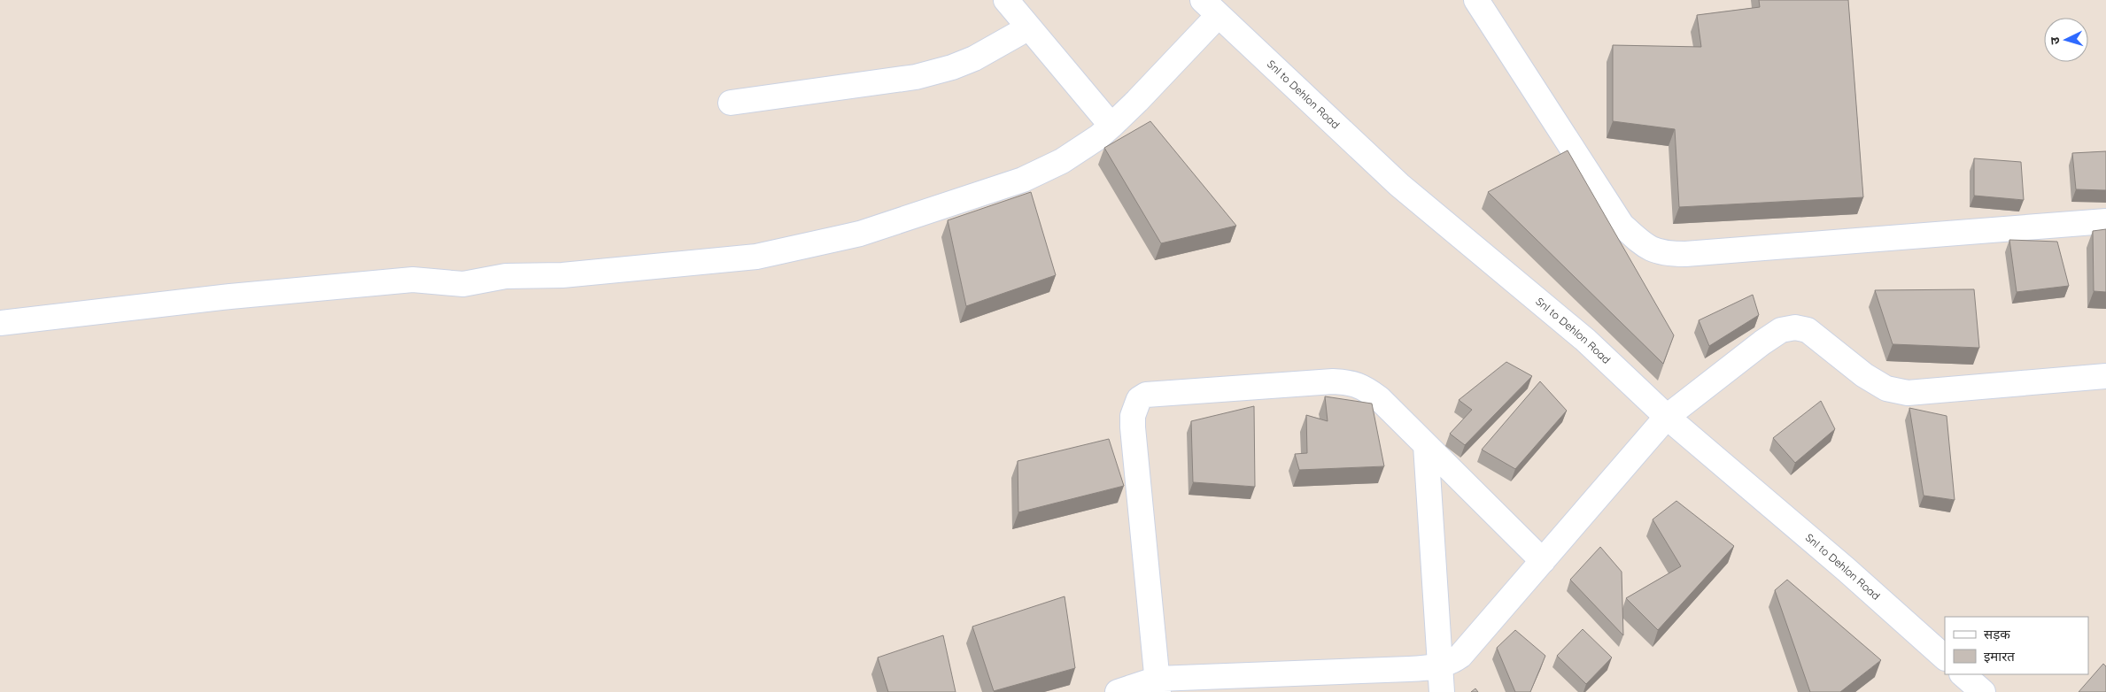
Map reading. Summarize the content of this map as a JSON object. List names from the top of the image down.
{
  "streets": {
    "street": ["Snl to Dehlon Road"]
  },
  "legend": ["सड़क", "इमारत"],
  "north": "left"
}
